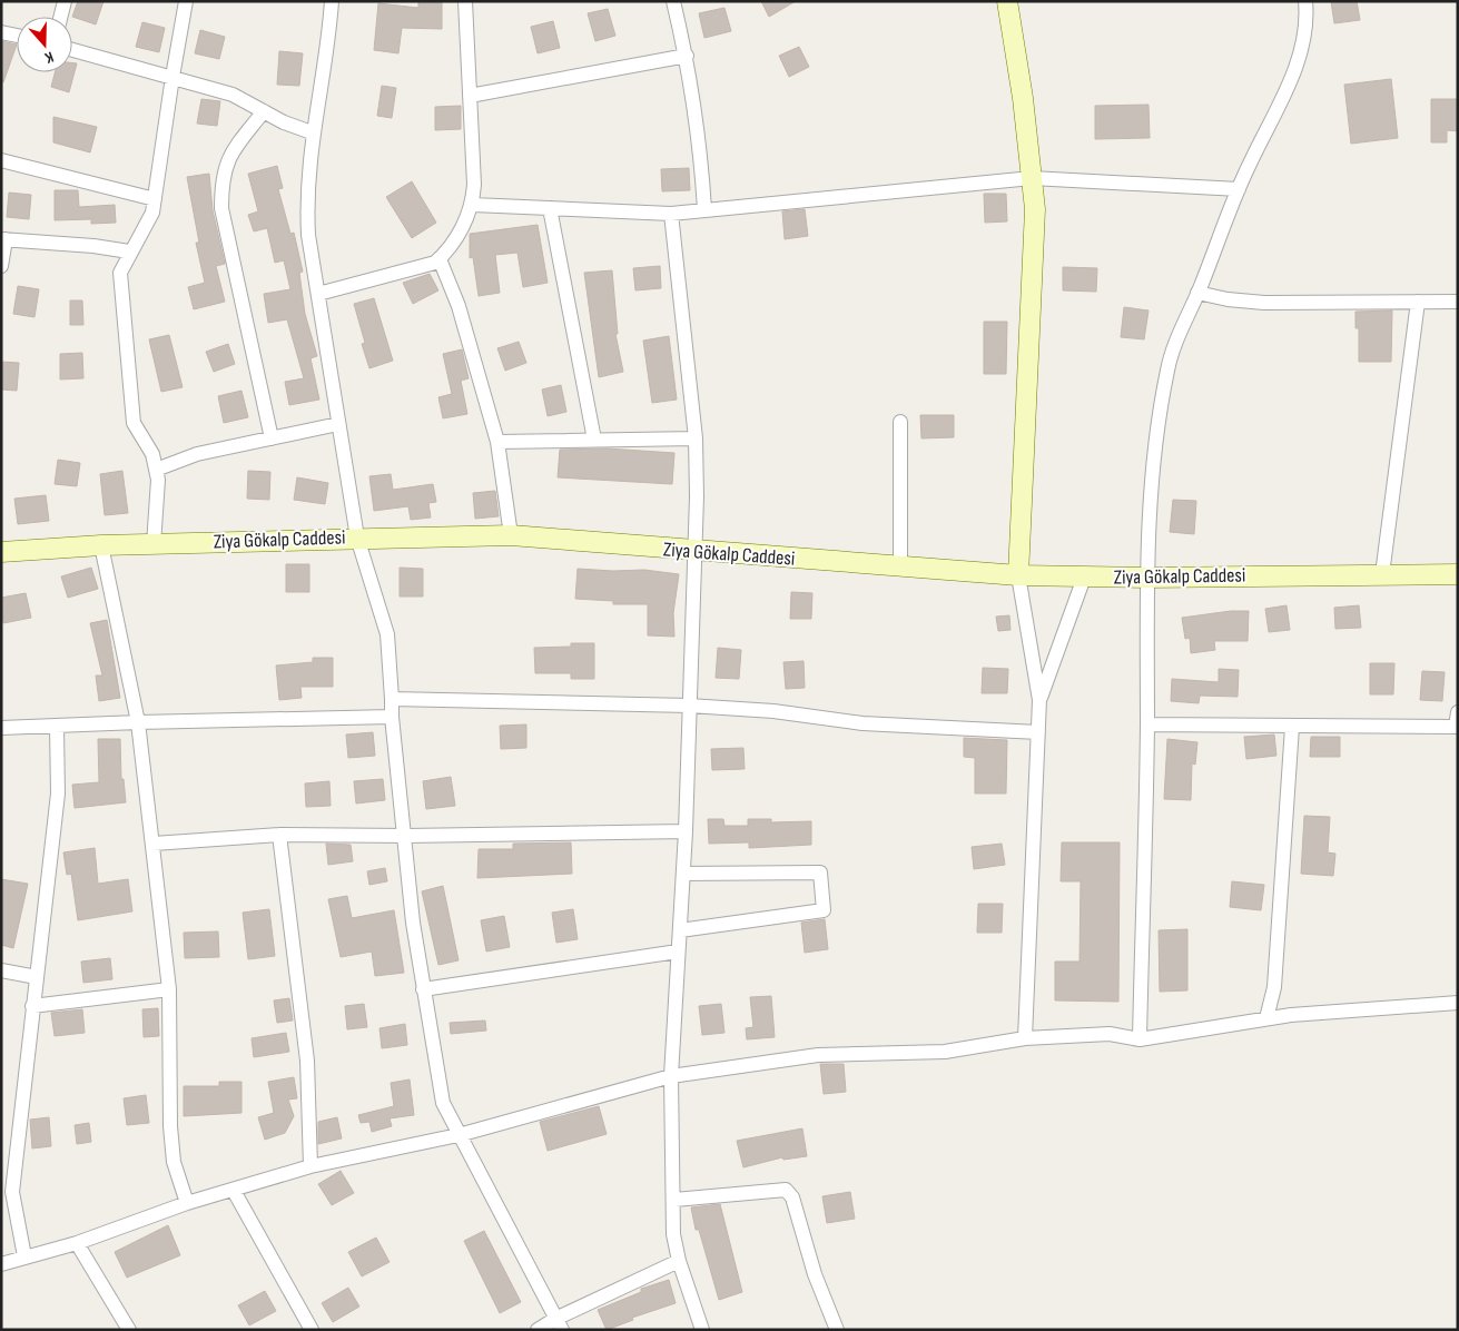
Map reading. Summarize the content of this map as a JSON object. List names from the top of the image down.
{
  "streets": {
    "street": ["Ziya Gökalp Caddesi"]
  },
  "north": "bottom"
}
